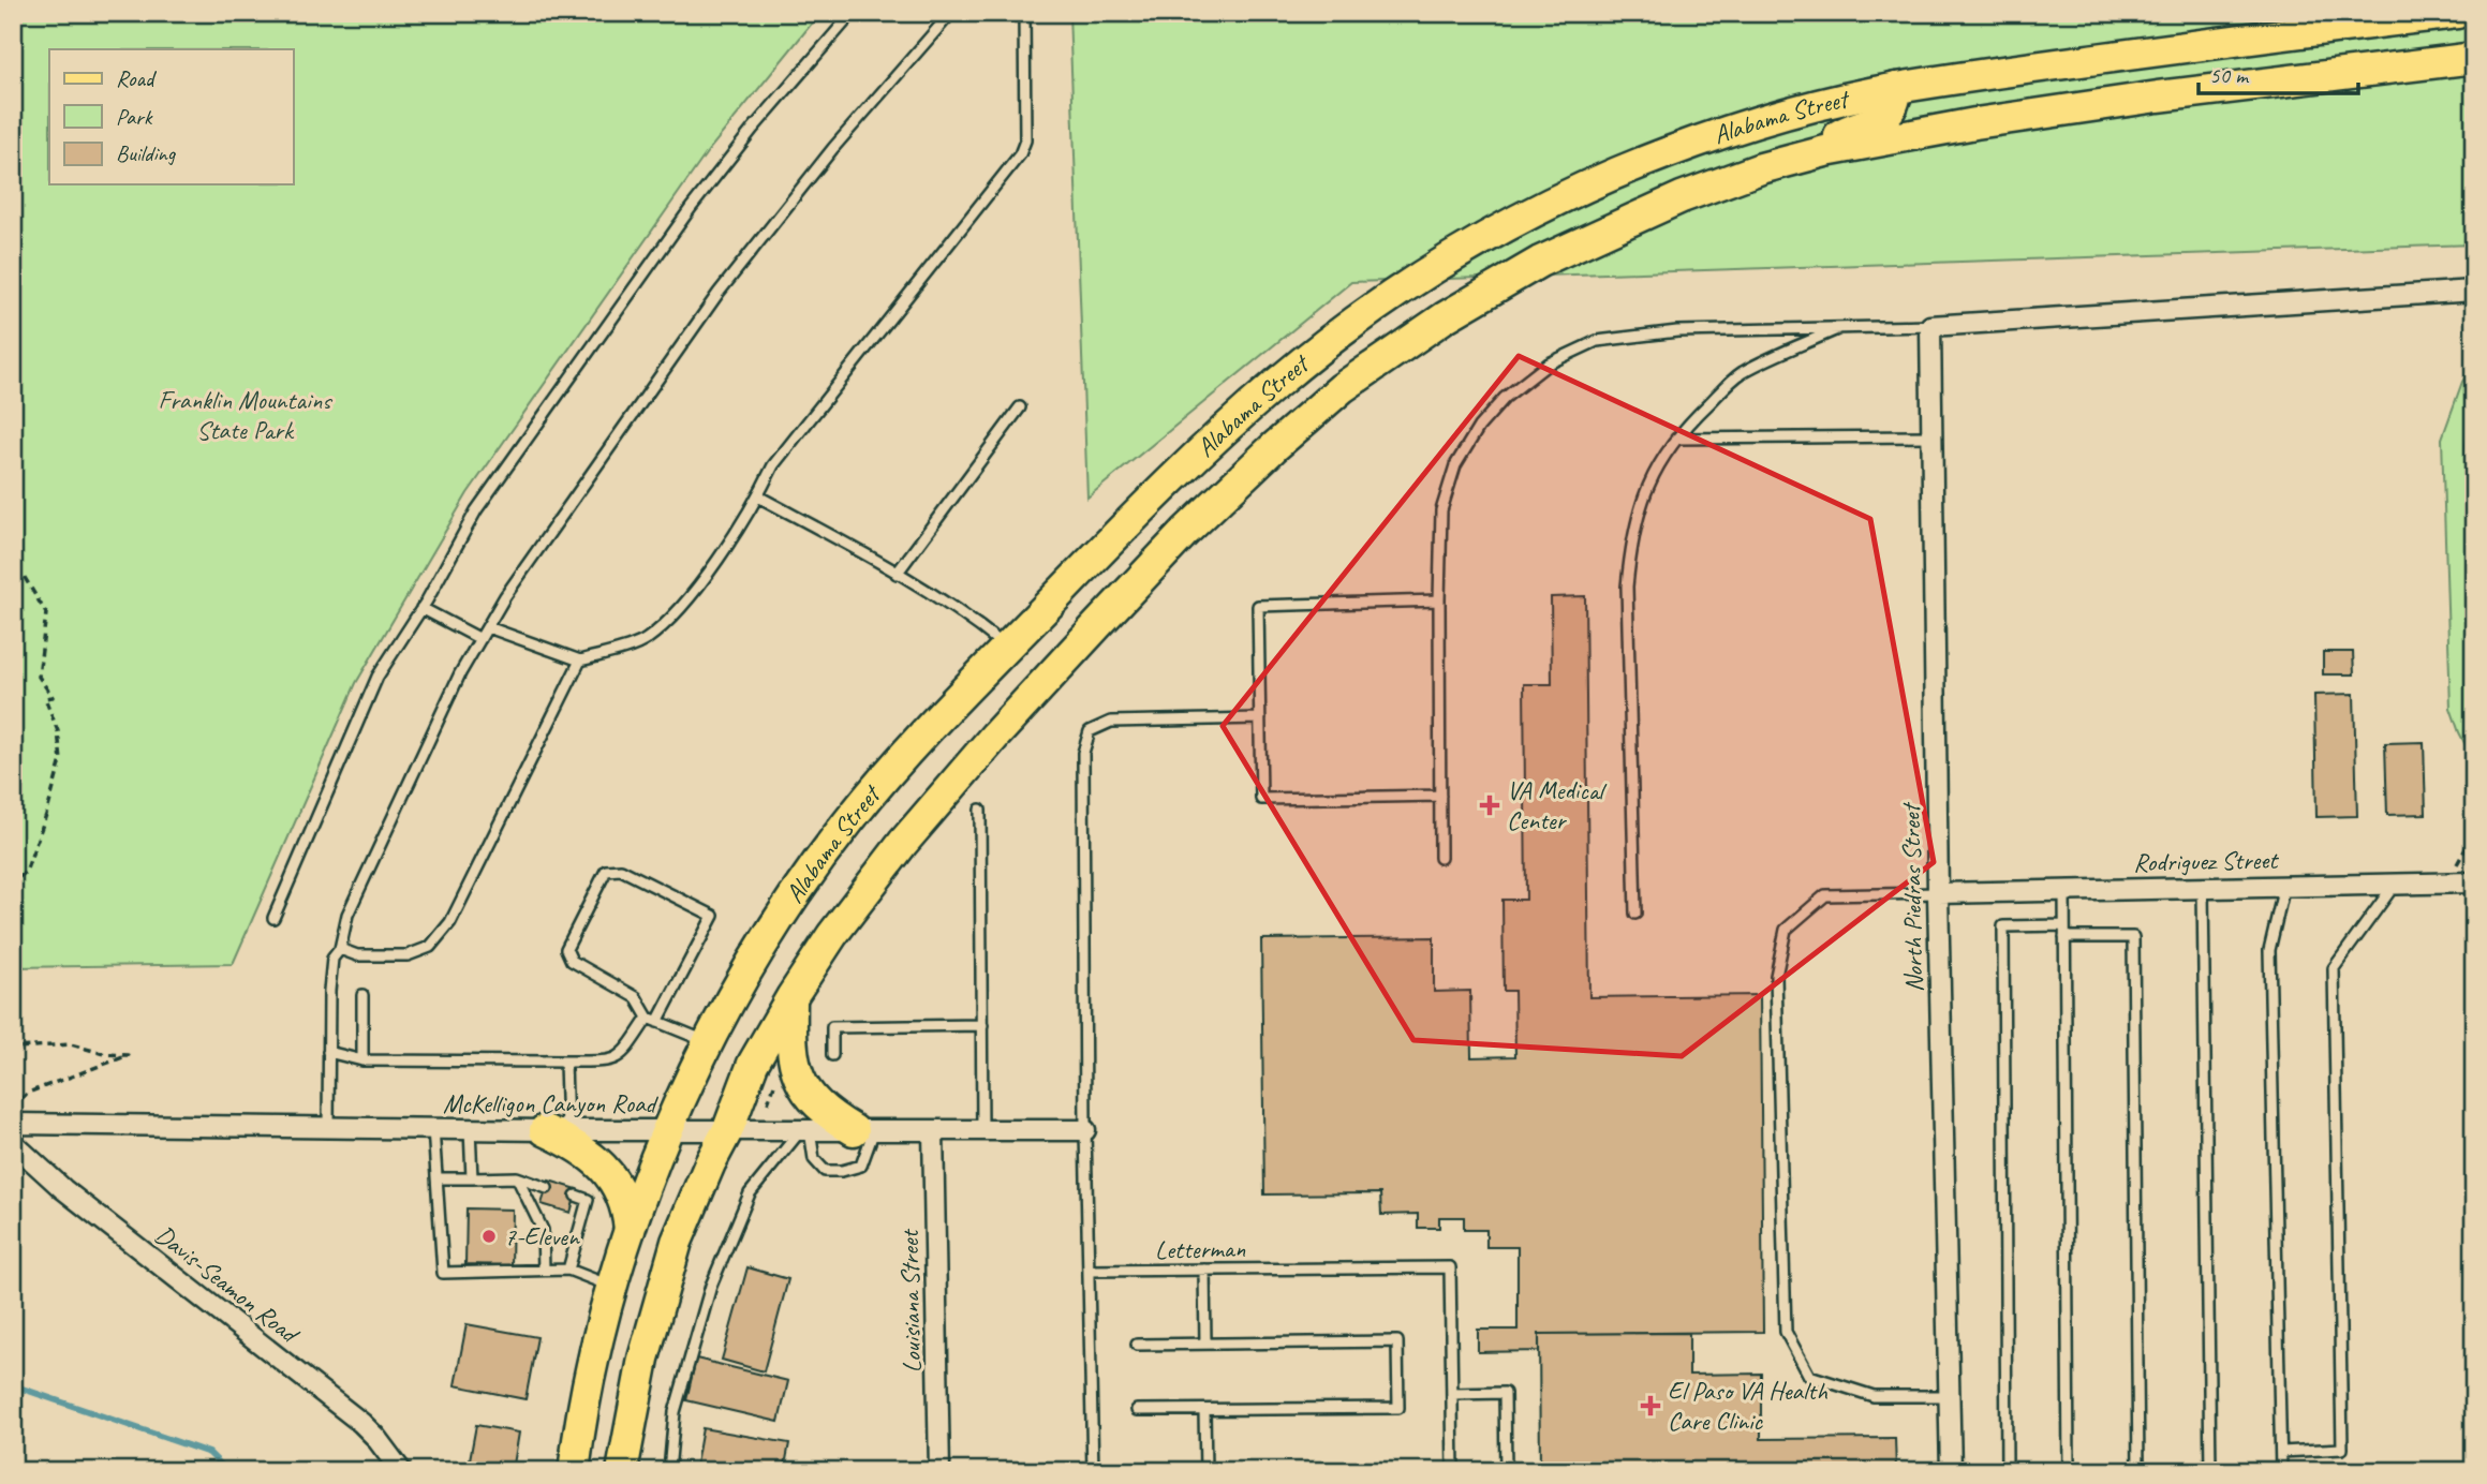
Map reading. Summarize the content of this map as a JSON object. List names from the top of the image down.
{
  "streets": {
    "main road": ["Alabama Street"],
    "street": [
      "Rodriguez Street",
      "North Piedras Street",
      "McKelligon Canyon Road",
      "Davis-Seamon Road",
      "Louisiana Street"
    ],
    "lane": ["Letterman"]
  },
  "crossings": [
    ["Alabama Street", "McKelligon Canyon Road"],
    ["Rodriguez Street", "North Piedras Street"],
    ["McKelligon Canyon Road", "Louisiana Street"]
  ],
  "parks": ["Franklin Mountains State Park"],
  "places": {
    "health": ["VA Medical Center", "El Paso VA Health Care Clinic"],
    "other": ["7-Eleven"]
  },
  "legend": ["Road", "Park", "Building"],
  "scale_bar": "50 m"
}
